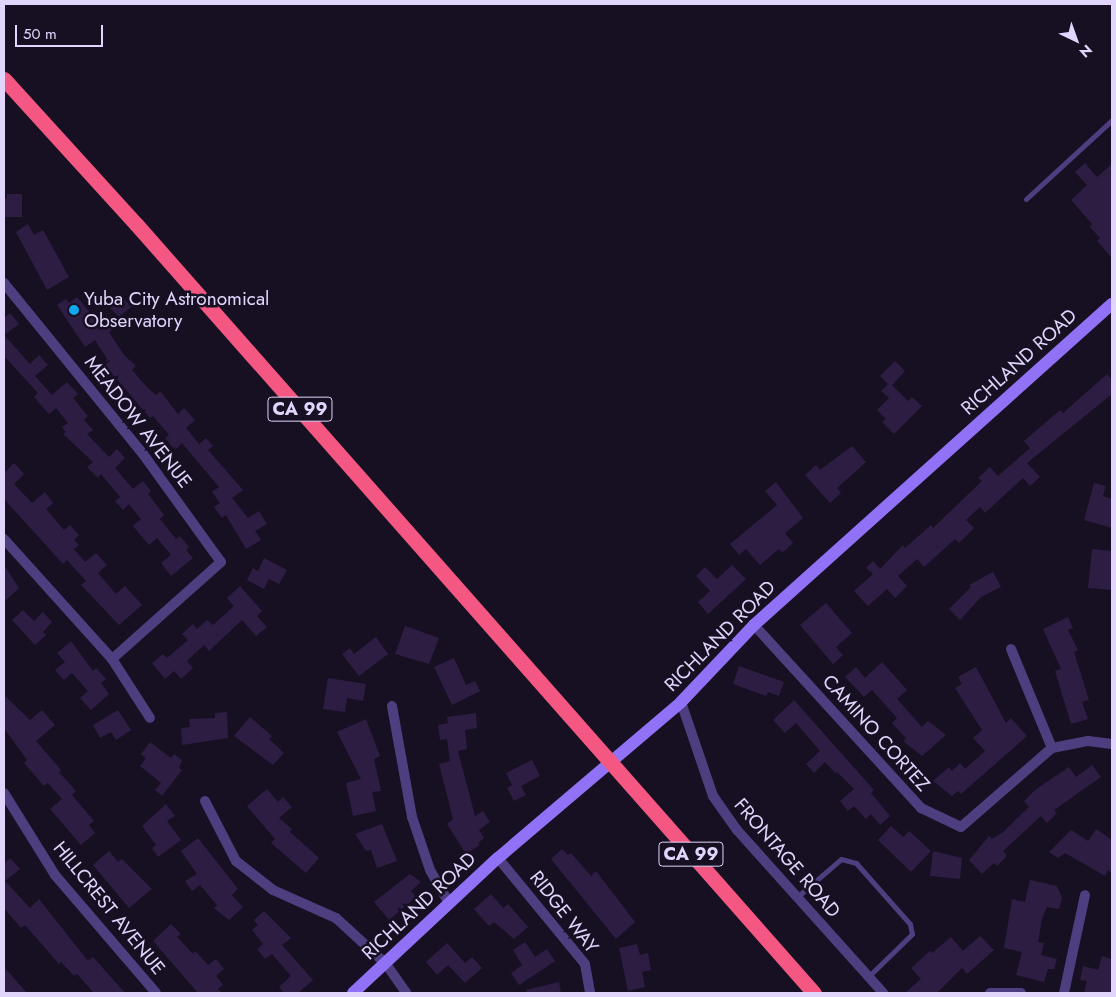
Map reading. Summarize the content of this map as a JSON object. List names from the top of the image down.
{
  "streets": {
    "highway": ["CA 99"],
    "street": [
      "RICHLAND ROAD",
      "MEADOW AVENUE",
      "CAMINO CORTEZ",
      "FRONTAGE ROAD",
      "HILLCREST AVENUE",
      "RIDGE WAY"
    ]
  },
  "crossings": [
    ["RICHLAND ROAD", "CA 99"],
    ["RICHLAND ROAD", "CAMINO CORTEZ"],
    ["RICHLAND ROAD", "FRONTAGE ROAD"],
    ["RICHLAND ROAD", "RIDGE WAY"]
  ],
  "places": ["Yuba City Astronomical Observatory"],
  "scale_bar": "50 m",
  "north": "bottom right"
}
